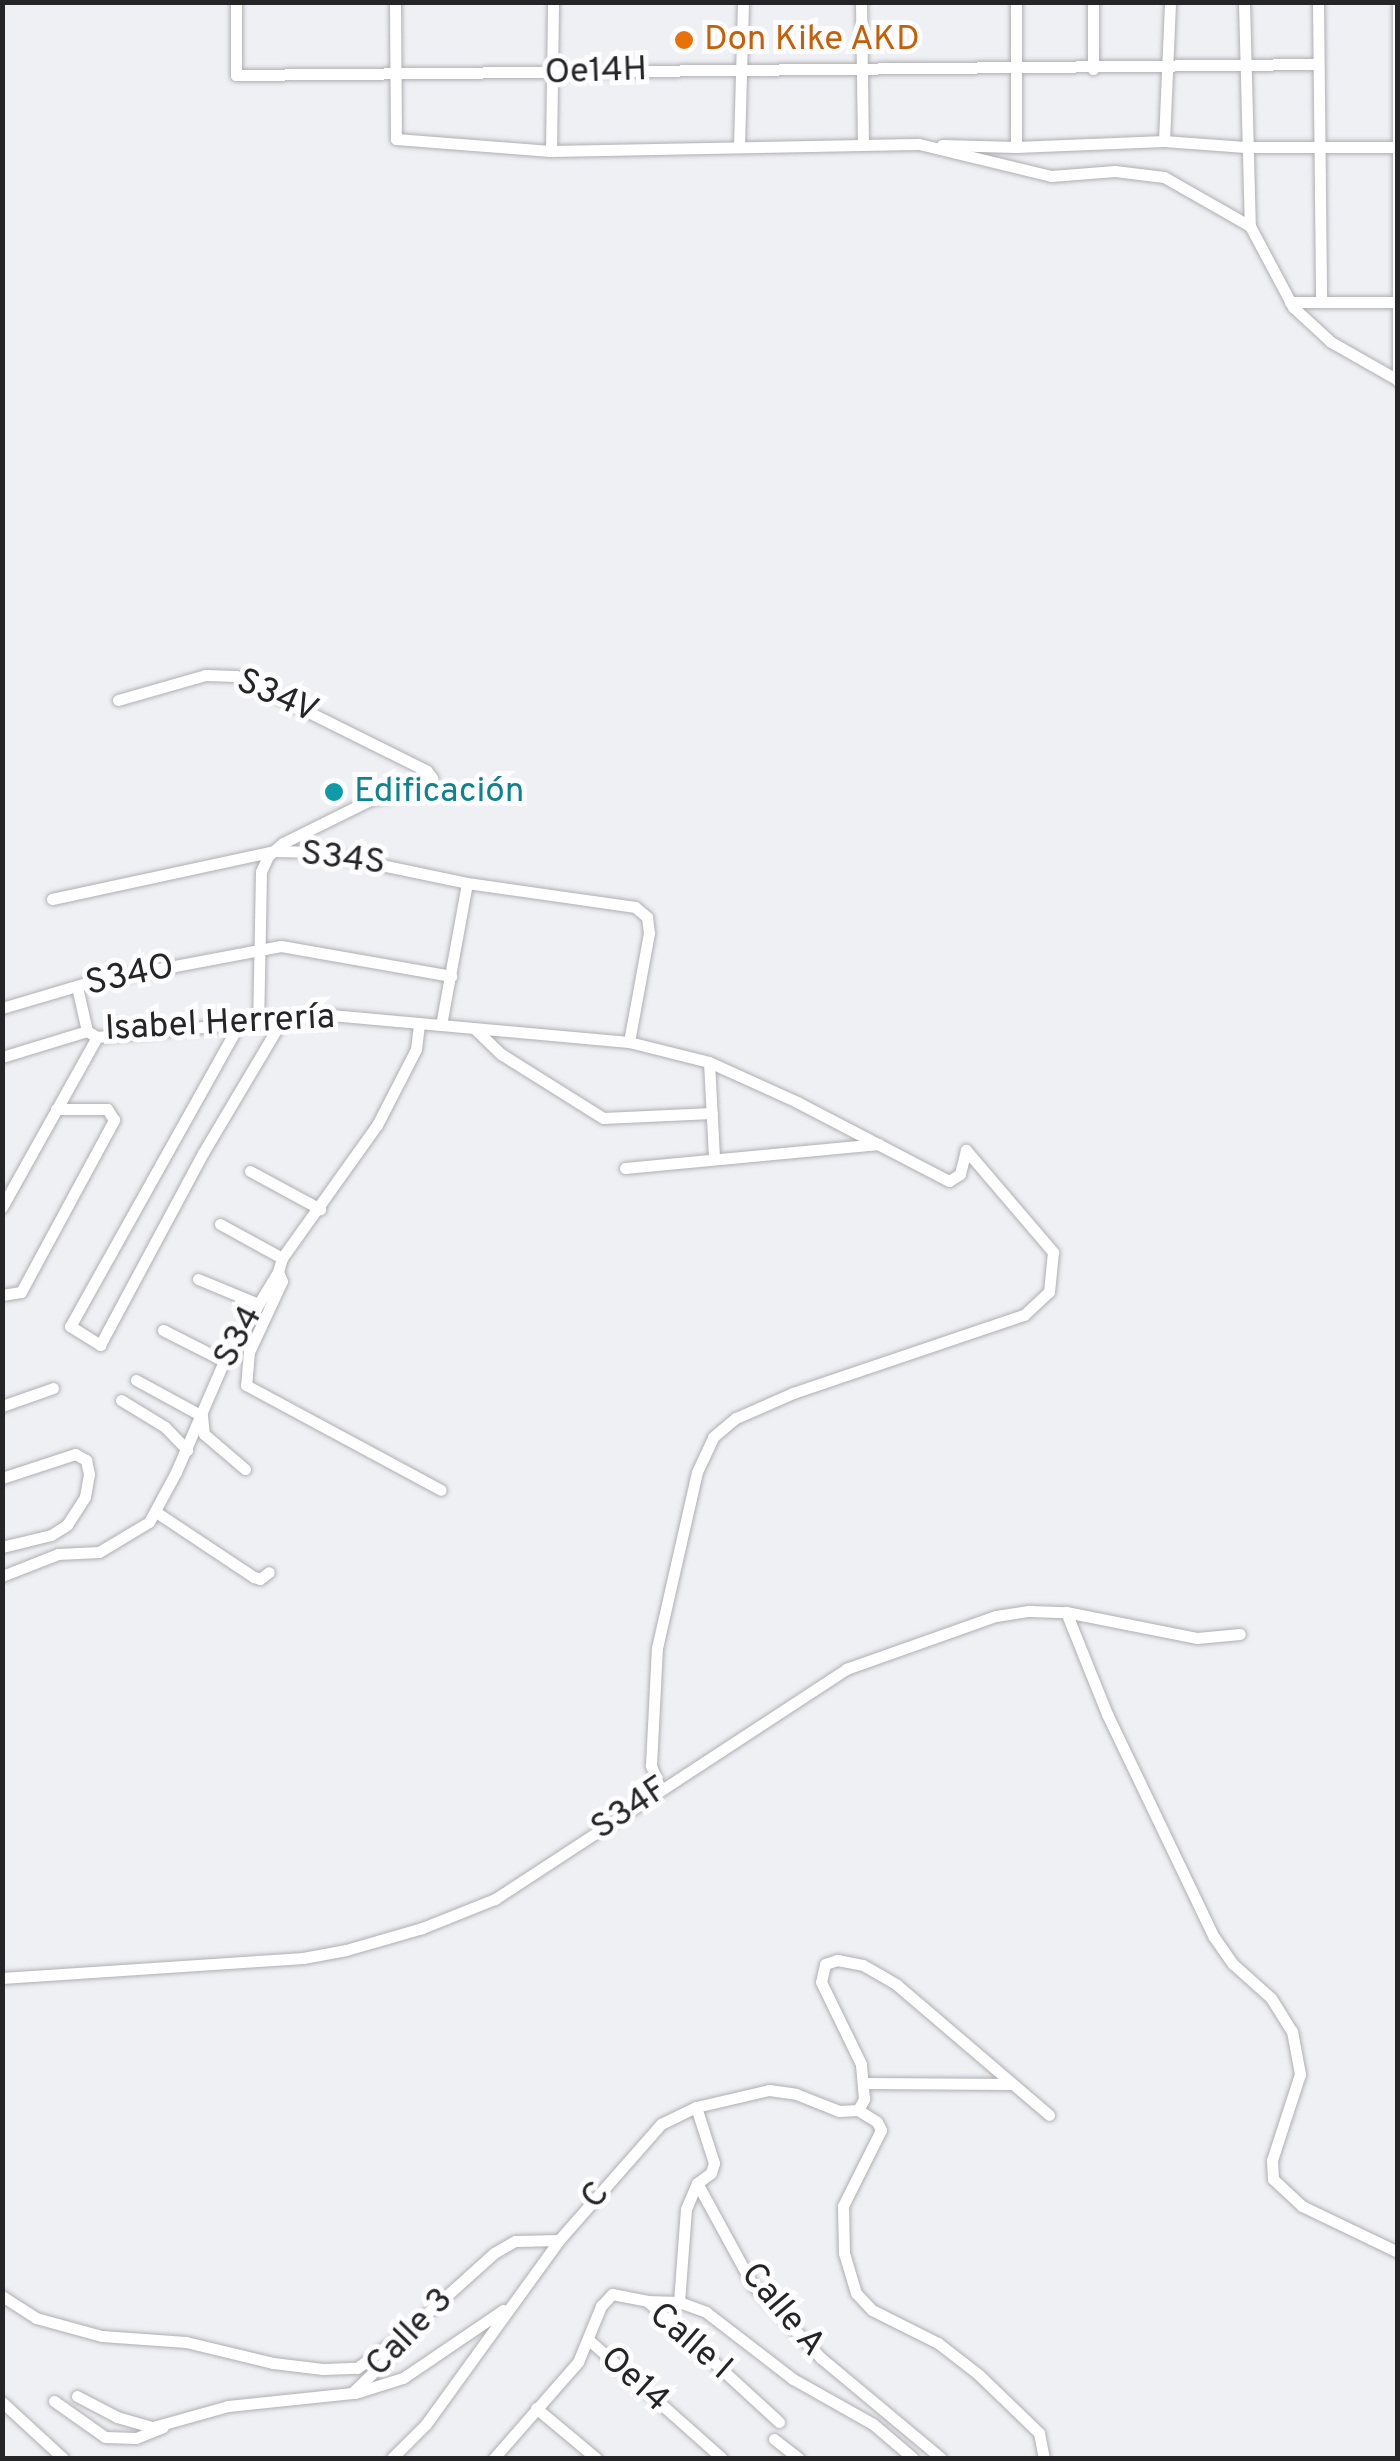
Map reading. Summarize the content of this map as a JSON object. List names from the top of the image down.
{
  "streets": {
    "street": [
      "Oe14H",
      "S34V",
      "S34S",
      "S34O",
      "Isabel Herrería",
      "S34",
      "S34F",
      "C",
      "Calle A",
      "Calle 3",
      "Calle I",
      "Oe14"
    ]
  },
  "crossings": [
    ["S34V", "S34S"],
    ["S34S", "Isabel Herrería"],
    ["Isabel Herrería", "S34"],
    ["Isabel Herrería", "S34F"],
    ["C", "Calle 3"],
    ["Calle I", "Oe14"]
  ],
  "places": ["Don Kike AKD", "Edificación"]
}
